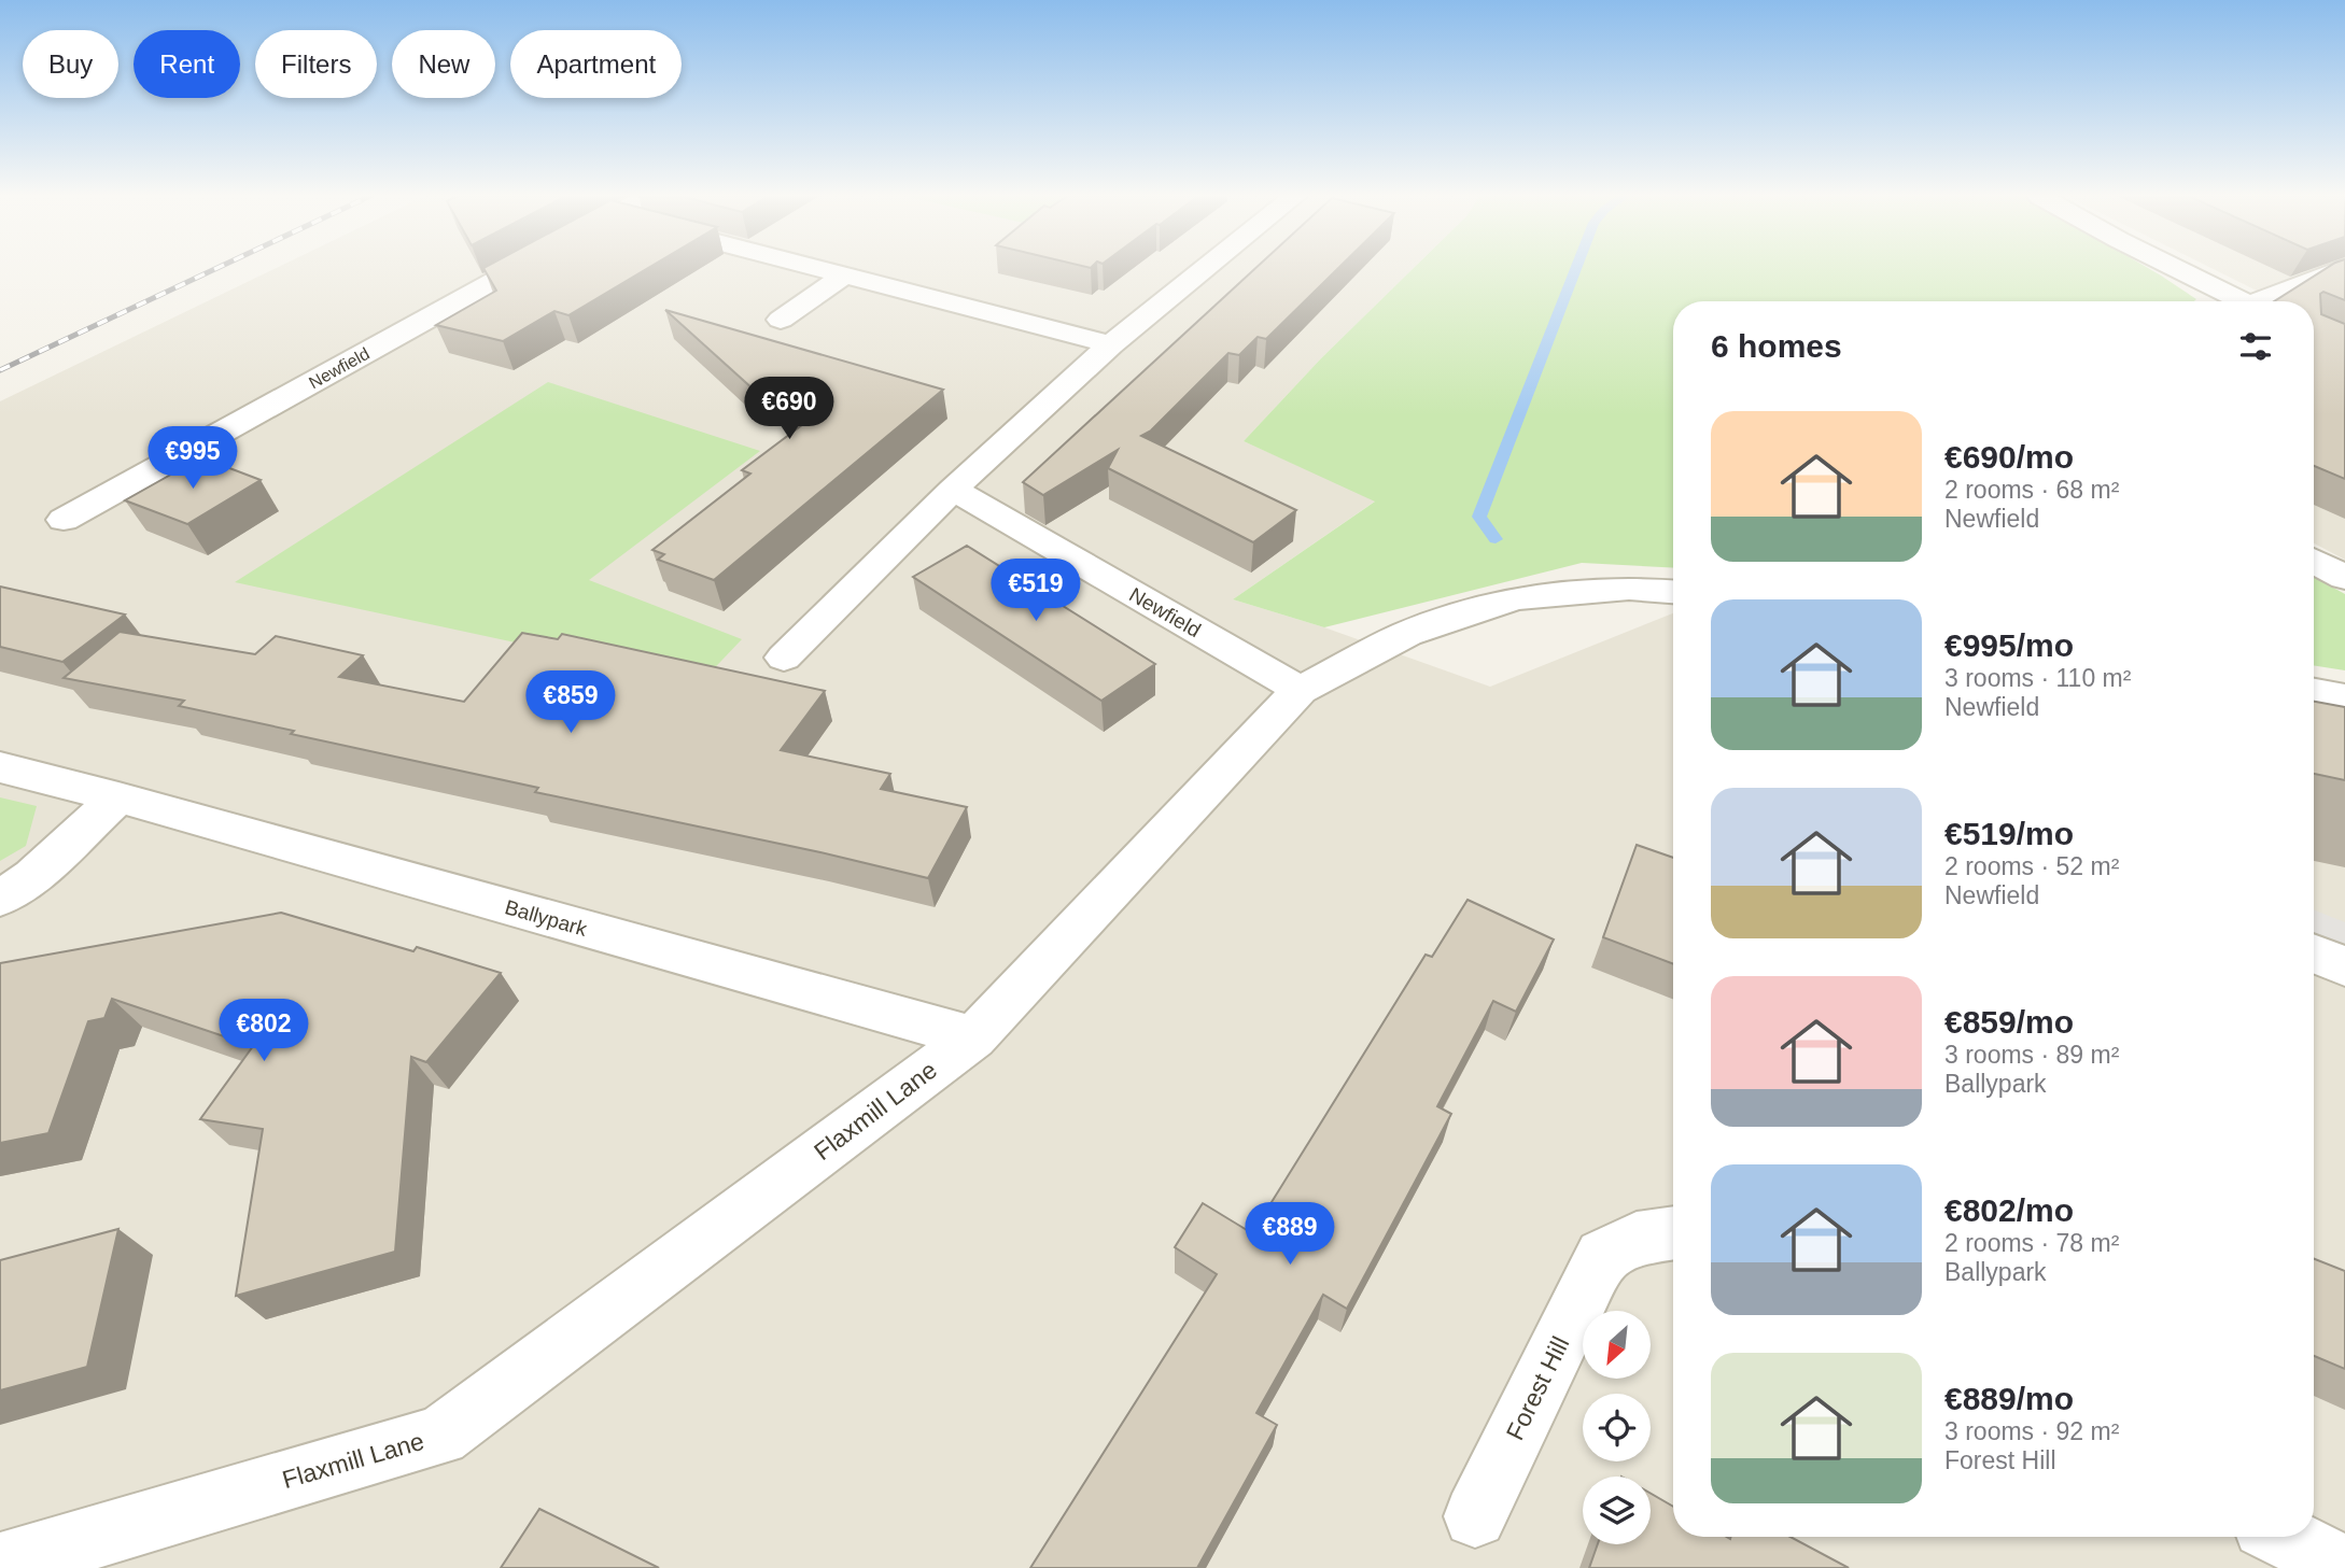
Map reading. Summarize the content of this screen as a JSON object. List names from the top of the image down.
{
  "streets": {
    "street": [
      "Newfield",
      "Ballypark",
      "Flaxmill Lane",
      "Forest Hill"
    ]
  },
  "crossings": [
    ["Newfield", "Flaxmill Lane"],
    ["Ballypark", "Flaxmill Lane"]
  ],
  "north": "bottom left",
  "page": {
    "chip": [
      "Buy",
      "Rent",
      "Filters",
      "New",
      "Apartment"
    ],
    "heading": "6 homes",
    "price": [
      "€690",
      "€995",
      "€519",
      "€859",
      "€802",
      "€889"
    ],
    "list": [
      {
        "name": "€690/mo",
        "note": "2 rooms · 68 m² · Newfield"
      },
      {
        "name": "€995/mo",
        "note": "3 rooms · 110 m² · Newfield"
      },
      {
        "name": "€519/mo",
        "note": "2 rooms · 52 m² · Newfield"
      },
      {
        "name": "€859/mo",
        "note": "3 rooms · 89 m² · Ballypark"
      },
      {
        "name": "€802/mo",
        "note": "2 rooms · 78 m² · Ballypark"
      },
      {
        "name": "€889/mo",
        "note": "3 rooms · 92 m² · Forest Hill"
      }
    ]
  }
}
